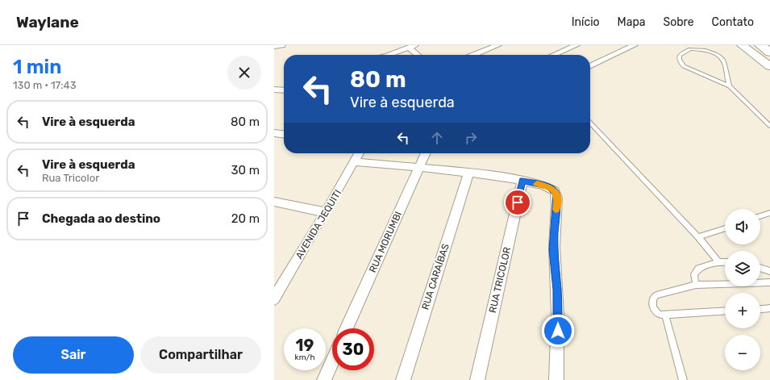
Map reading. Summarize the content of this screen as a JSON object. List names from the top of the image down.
{
  "streets": {
    "street": [
      "AVENIDA JEQUITI",
      "RUA MORUMBI",
      "RUA CARAÍBAS",
      "RUA TRICOLOR"
    ]
  },
  "page": {
    "header": "Waylane",
    "nav": [
      "Início",
      "Mapa",
      "Sobre",
      "Contato"
    ],
    "heading": ["1 min", "130 m · 17:43"],
    "turn": ["80 m", "Vire à esquerda"],
    "list": [
      {
        "name": "Vire à esquerda",
        "value": "80 m"
      },
      {
        "name": "Vire à esquerda",
        "note": "Rua Tricolor",
        "value": "30 m"
      },
      {
        "name": "Chegada ao destino",
        "value": "20 m"
      }
    ],
    "map_buttons": ["+", "−"],
    "speed": "19 km/h",
    "limit": "30",
    "buttons": ["Sair", "Compartilhar"]
  }
}
